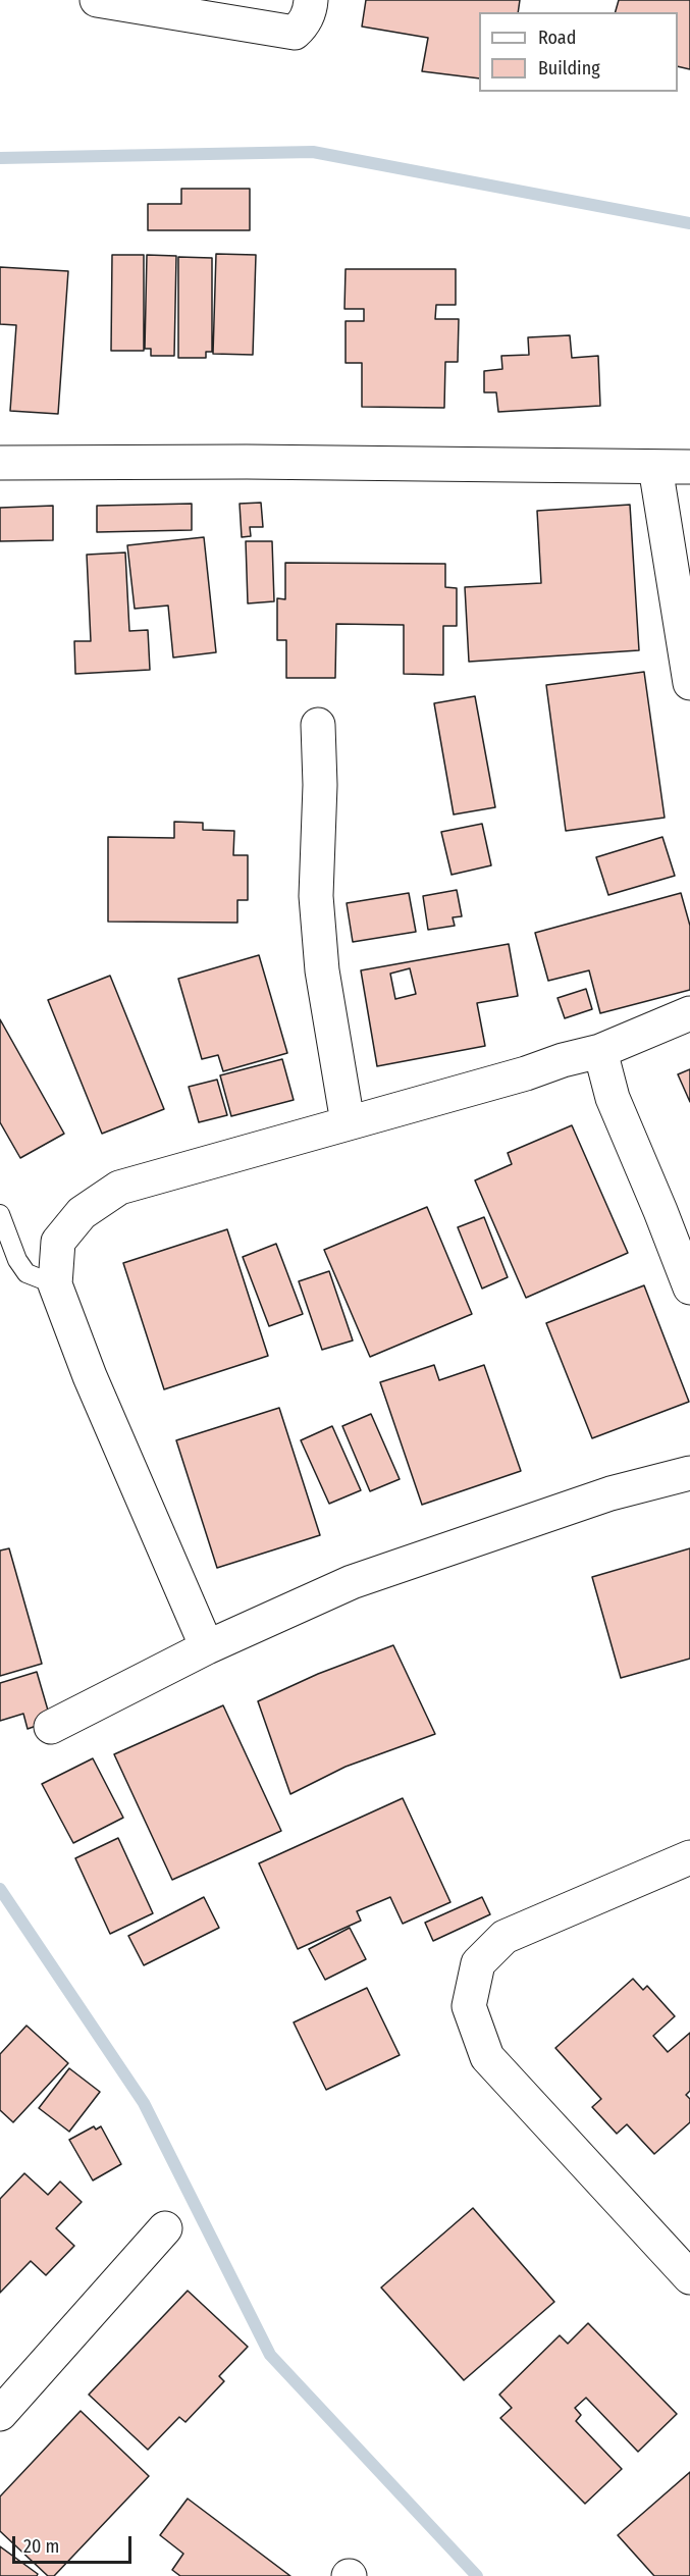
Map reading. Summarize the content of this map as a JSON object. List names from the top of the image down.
{
  "legend": ["Road", "Building"],
  "scale_bar": "20 m"
}
